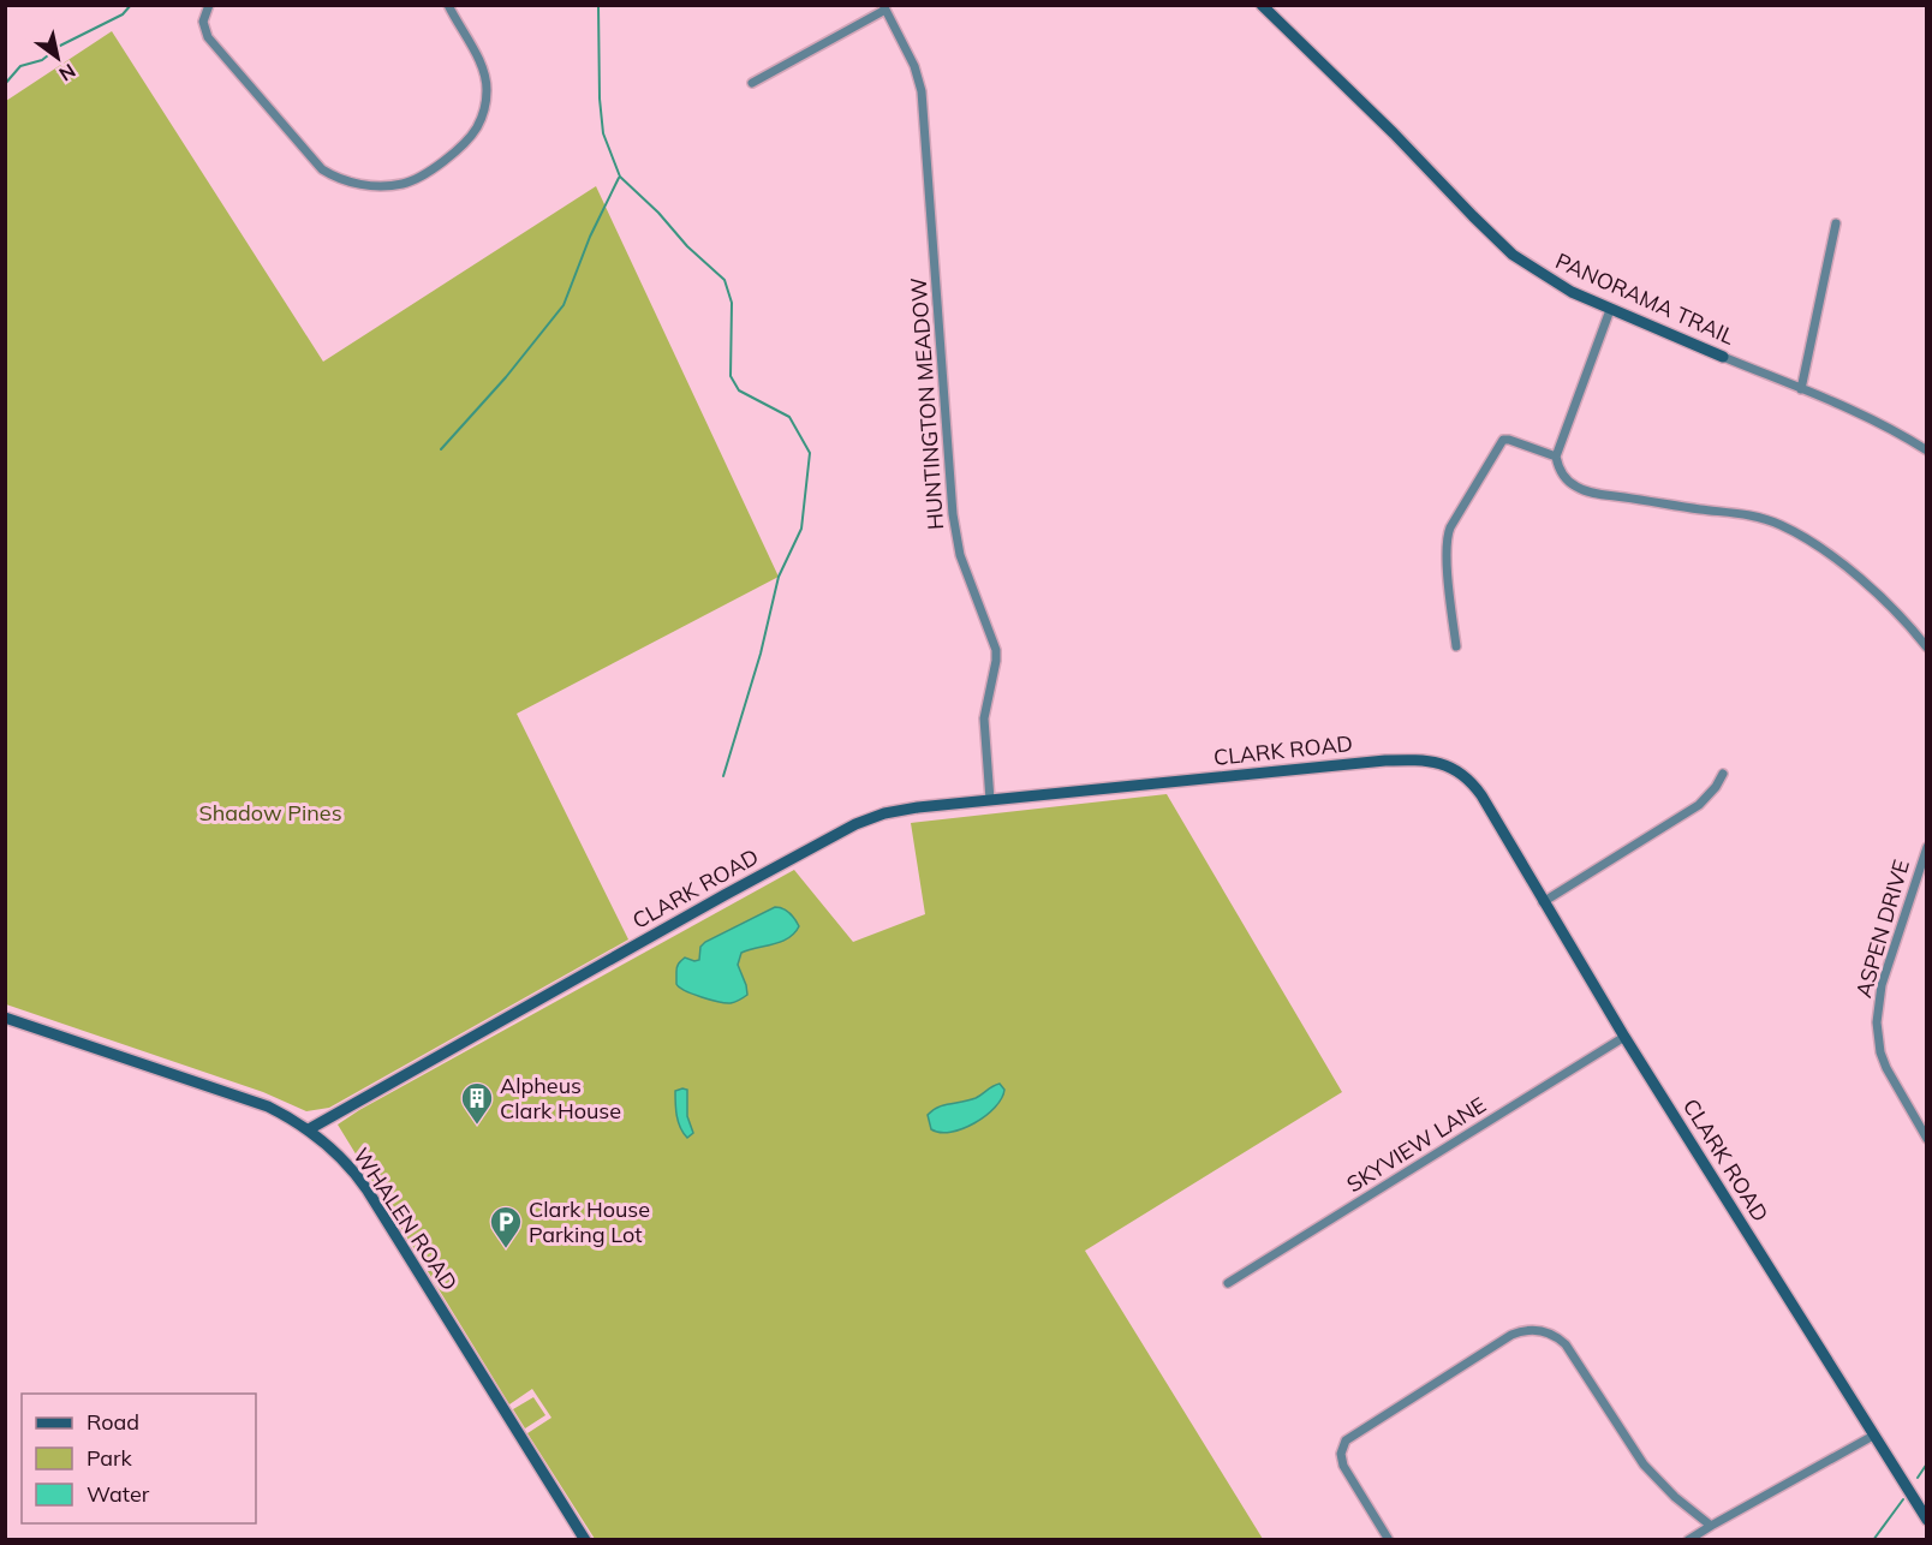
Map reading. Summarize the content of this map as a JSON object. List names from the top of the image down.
{
  "streets": {
    "street": [
      "PANORAMA TRAIL",
      "HUNTINGTON MEADOW",
      "CLARK ROAD",
      "ASPEN DRIVE",
      "SKYVIEW LANE",
      "WHALEN ROAD"
    ]
  },
  "crossings": [
    ["HUNTINGTON MEADOW", "CLARK ROAD"],
    ["CLARK ROAD", "SKYVIEW LANE"],
    ["CLARK ROAD", "WHALEN ROAD"]
  ],
  "parks": ["Shadow Pines"],
  "places": {
    "building": ["Alpheus Clark House"],
    "parking": ["Clark House Parking Lot"]
  },
  "legend": ["Road", "Park", "Water"],
  "north": "bottom right"
}
